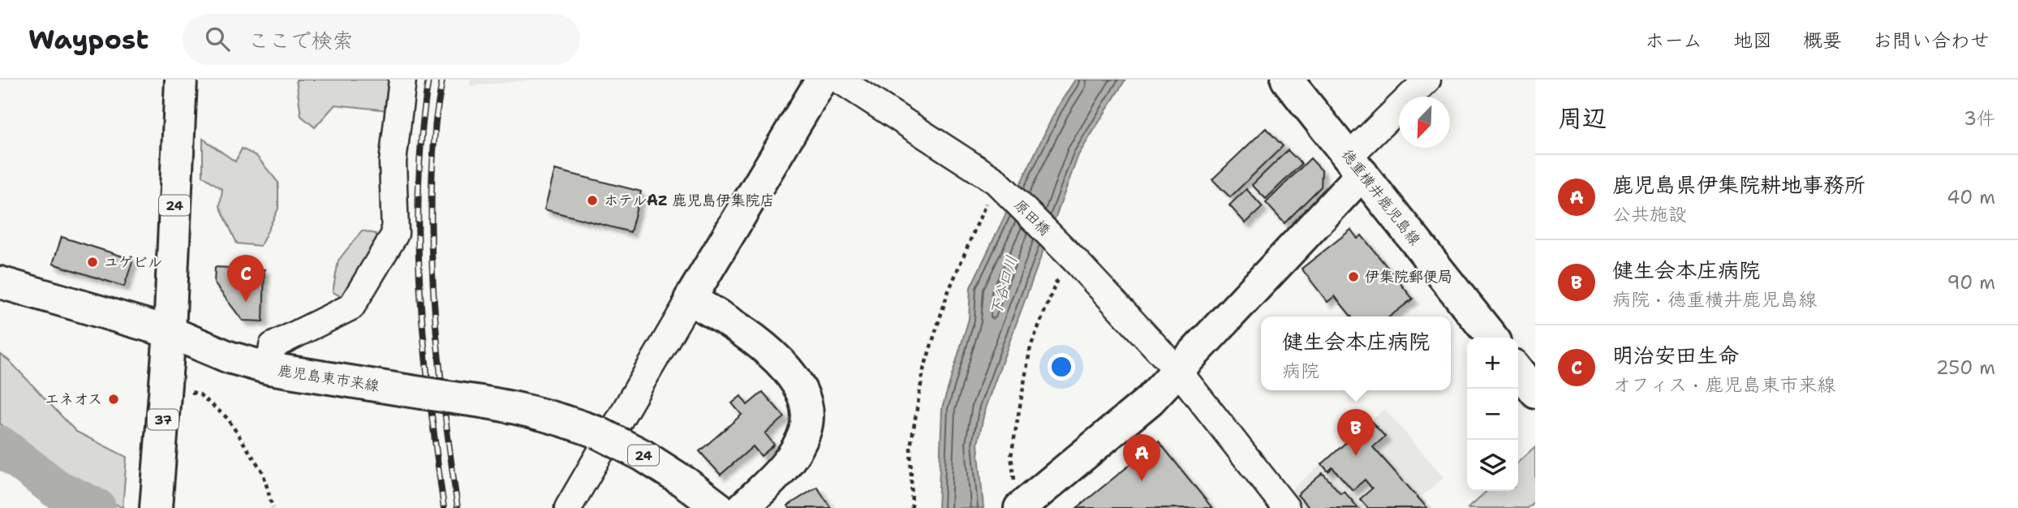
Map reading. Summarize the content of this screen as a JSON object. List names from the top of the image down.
{
  "streets": {
    "main road": [
      "徳重横井鹿児島線",
      "24",
      "鹿児島東市来線",
      "37"
    ],
    "street": ["原田橋"]
  },
  "crossings": [
    ["24", "鹿児島東市来線"],
    ["24", "37"],
    ["鹿児島東市来線", "37"]
  ],
  "water": ["下谷口川"],
  "places": [
    "ホテルAZ 鹿児島伊集院店",
    "ユゲビル",
    "伊集院郵便局",
    "エネオス"
  ],
  "north": "bottom left",
  "page": {
    "header": "Waypost",
    "search": "ここで検索",
    "nav": [
      "ホーム",
      "地図",
      "概要",
      "お問い合わせ"
    ],
    "heading": ["周辺", "3件"],
    "list": [
      {
        "mark": "A",
        "name": "鹿児島県伊集院耕地事務所",
        "note": "公共施設",
        "value": "40 m"
      },
      {
        "mark": "B",
        "name": "健生会本庄病院",
        "note": "病院 · 徳重横井鹿児島線",
        "value": "90 m"
      },
      {
        "mark": "C",
        "name": "明治安田生命",
        "note": "オフィス · 鹿児島東市来線",
        "value": "250 m"
      }
    ],
    "pins": ["C", "B", "A"],
    "popup": ["健生会本庄病院", "病院"],
    "map_buttons": ["+", "−"]
  }
}
